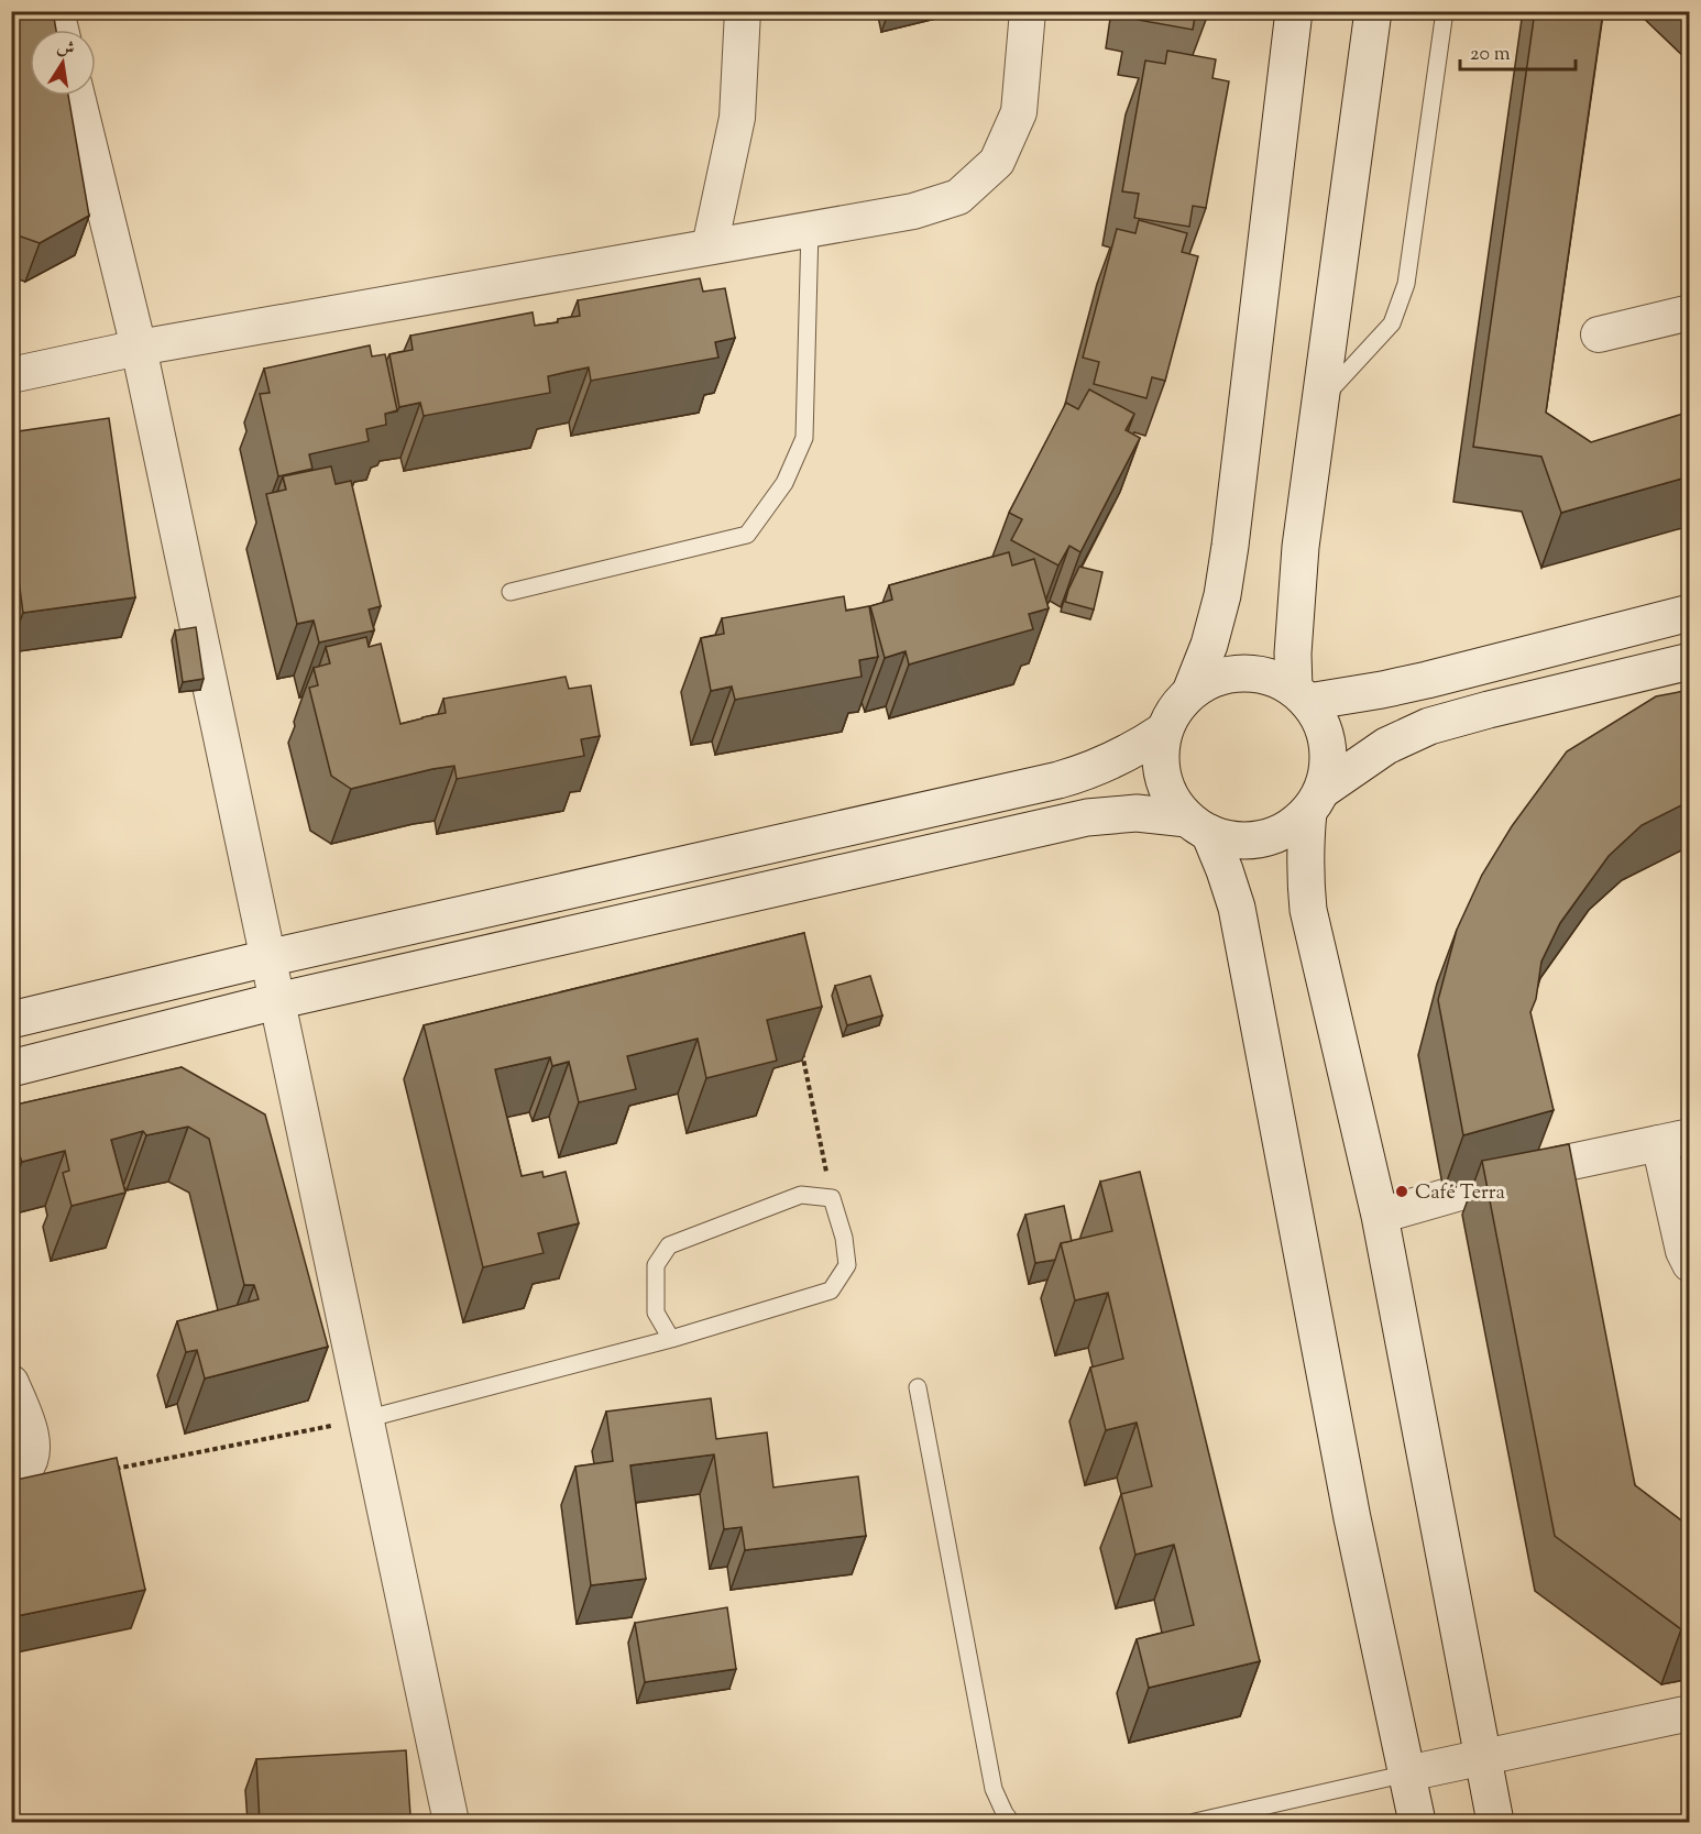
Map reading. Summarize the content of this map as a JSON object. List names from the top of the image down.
{
  "places": ["Café Terra"],
  "scale_bar": "20 m",
  "north": "top"
}
